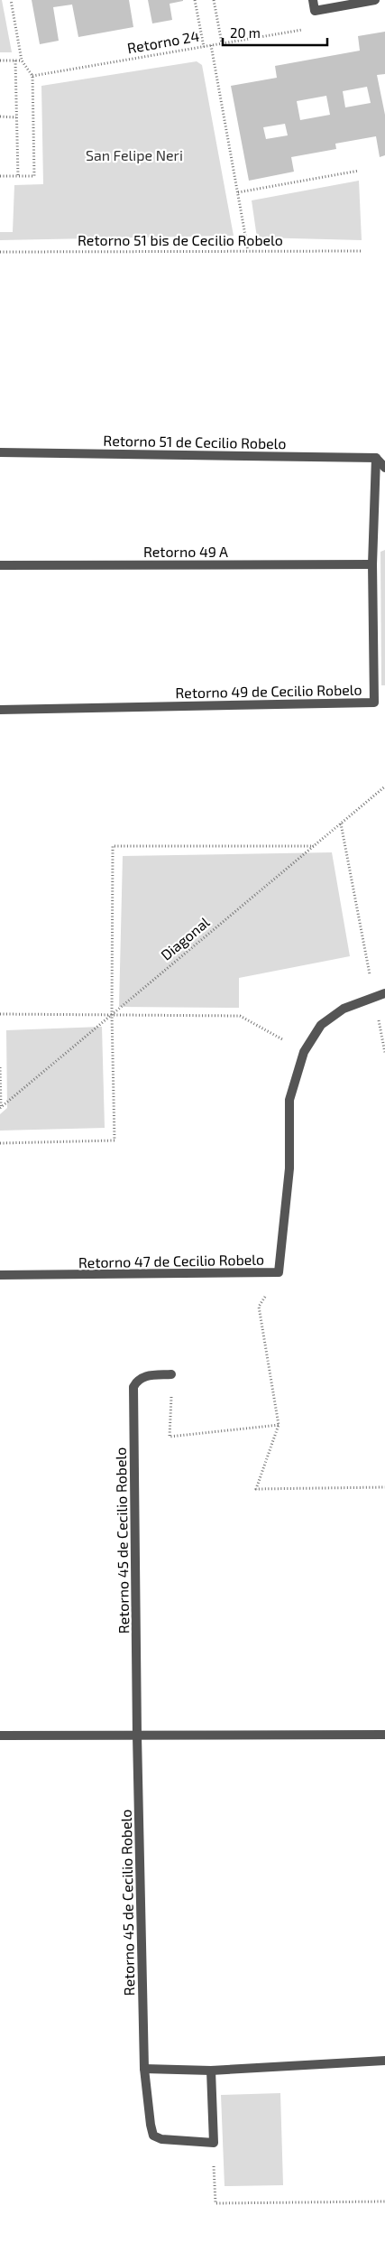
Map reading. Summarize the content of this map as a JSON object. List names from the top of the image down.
{
  "streets": {
    "street": [
      "Retorno 51 de Cecilio Robelo",
      "Retorno 49 A",
      "Retorno 49 de Cecilio Robelo",
      "Retorno 47 de Cecilio Robelo",
      "Retorno 45 de Cecilio Robelo"
    ],
    "path": ["Retorno 24", "Retorno 51 bis de Cecilio Robelo", "Diagonal"]
  },
  "crossings": [
    ["Retorno 51 de Cecilio Robelo", "Retorno 49 de Cecilio Robelo"],
    ["Retorno 49 A", "Retorno 49 de Cecilio Robelo"]
  ],
  "parks": ["San Felipe Neri"],
  "scale_bar": "20 m"
}
